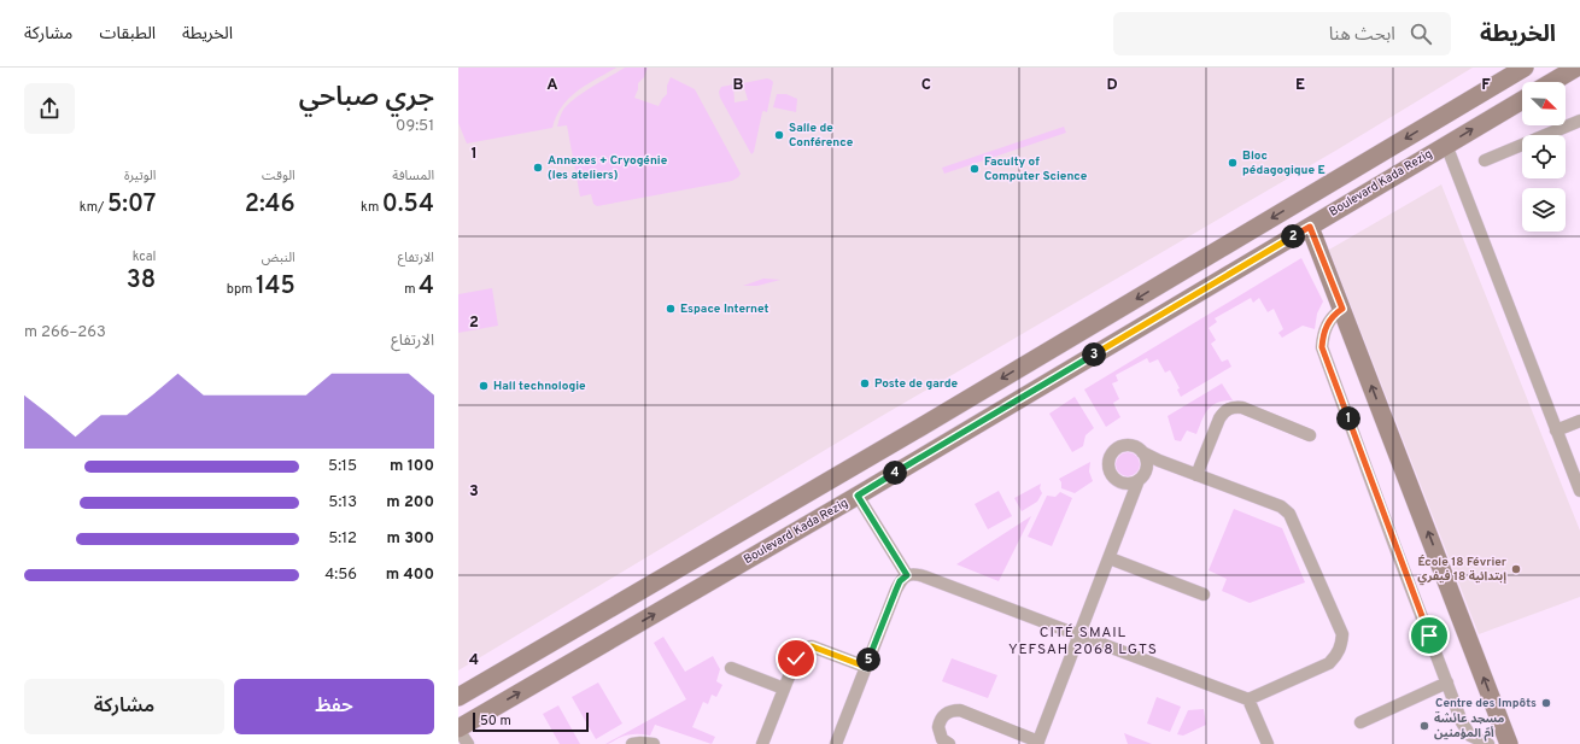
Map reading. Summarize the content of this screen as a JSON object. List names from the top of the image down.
{
  "streets": {
    "main road": ["Boulevard Kada Rezig"]
  },
  "districts": ["CITÉ SMAIL YEFSAH 2068 LGTS"],
  "places": [
    "Salle de Conférence",
    "Bloc pédagogique E",
    "Annexes + Cryogénie (les ateliers)",
    "Faculty of Computer Science",
    "Espace Internet",
    "Poste de garde",
    "Hall technologie",
    "École 18 Février إبتدائية 18 فيفري",
    "Centre des Impôts",
    "مسجد عائشة أمّ المؤمنين"
  ],
  "scale_bar": "50 m",
  "north": "bottom right",
  "page": {
    "header": "الخريطة",
    "search": "ابحث هنا",
    "nav": ["الخريطة", "الطبقات", "مشاركة"],
    "heading": ["جري صباحي", "09:51"],
    "stats": [
      ["المسافة", "0.54 km"],
      ["الوقت", "2:46"],
      ["الوتيرة", "5:07 /km"],
      ["الارتفاع", "4 m"],
      ["النبض", "145 bpm"],
      ["kcal", "38"]
    ],
    "pins": [
      "2",
      "3",
      "1",
      "4",
      "5"
    ],
    "chart": ["الارتفاع", "263–266 m"],
    "list": [
      {
        "name": "100 m",
        "note": "5:15"
      },
      {
        "name": "200 m",
        "note": "5:13"
      },
      {
        "name": "300 m",
        "note": "5:12"
      },
      {
        "name": "400 m",
        "note": "4:56"
      }
    ],
    "buttons": ["حفظ", "مشاركة"],
    "scale": "50 m"
  },
  "grid": {
    "columns": [
      "A",
      "B",
      "C",
      "D",
      "E",
      "F"
    ],
    "rows": [
      "1",
      "2",
      "3",
      "4"
    ]
  }
}
